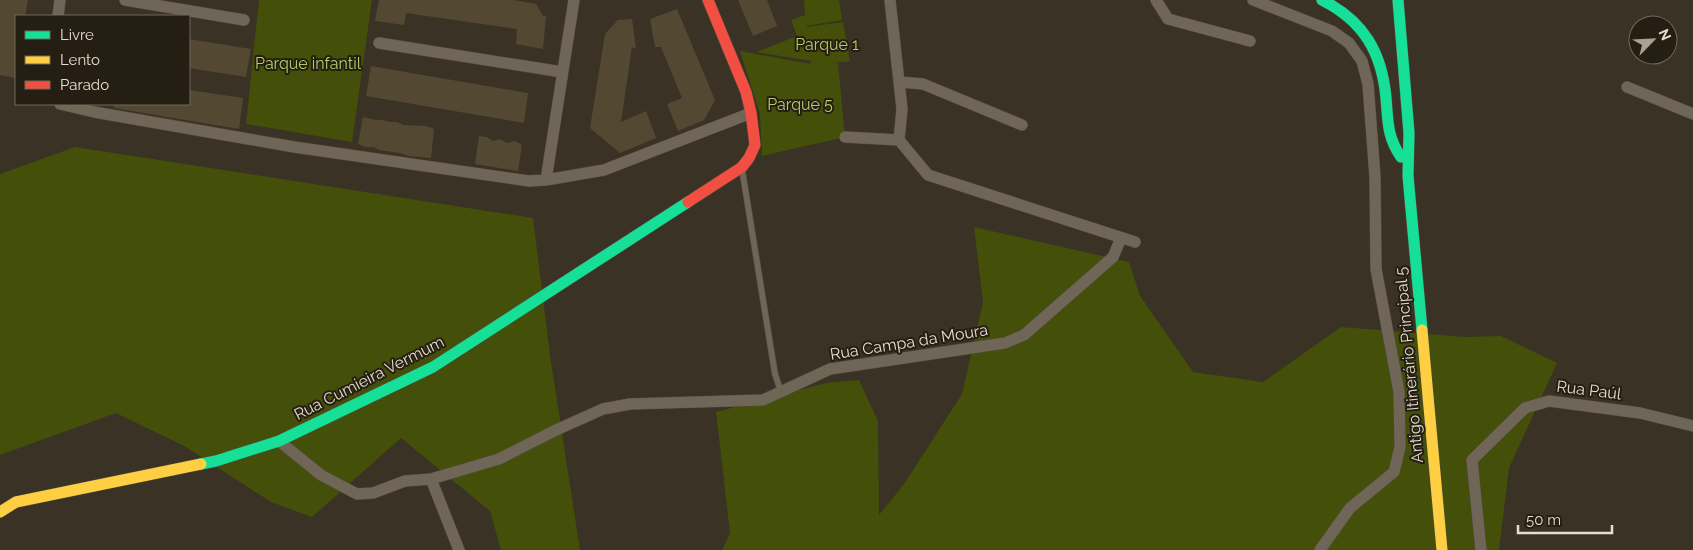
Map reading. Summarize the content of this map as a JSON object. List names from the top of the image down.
{
  "streets": {
    "main road": ["Antigo Itinerário Principal 5", "Rua Cumieira Vermum"],
    "street": ["Rua Campa da Moura", "Rua Paúl"]
  },
  "crossings": [
    ["Rua Campa da Moura", "Rua Cumieira Vermum"]
  ],
  "parks": ["Parque 1", "Parque infantil", "Parque 5"],
  "legend": ["Livre", "Lento", "Parado"],
  "scale_bar": "50 m",
  "north": "top right"
}
